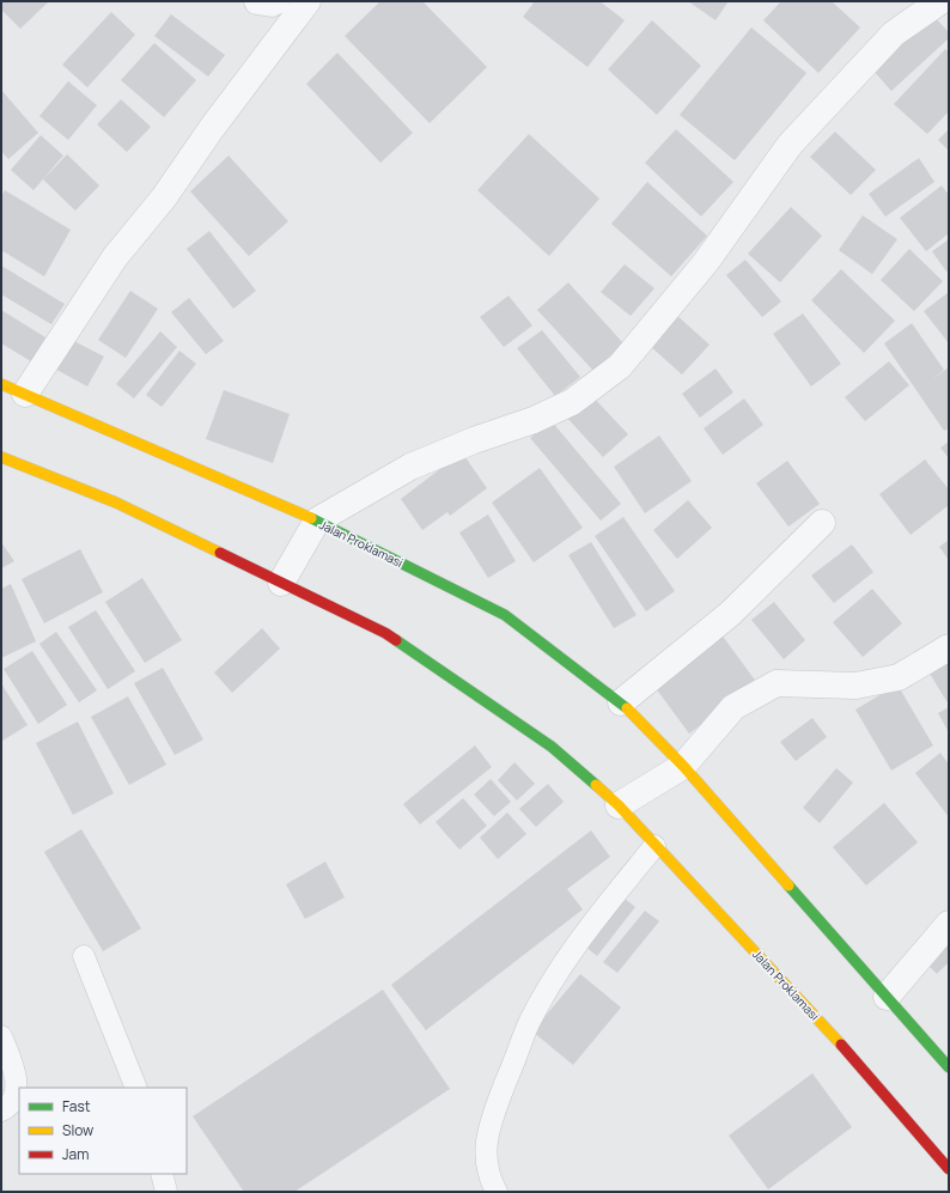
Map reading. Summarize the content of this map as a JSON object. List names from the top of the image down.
{
  "streets": {
    "street": ["Jalan Proklamasi"]
  },
  "legend": ["Fast", "Slow", "Jam"]
}
